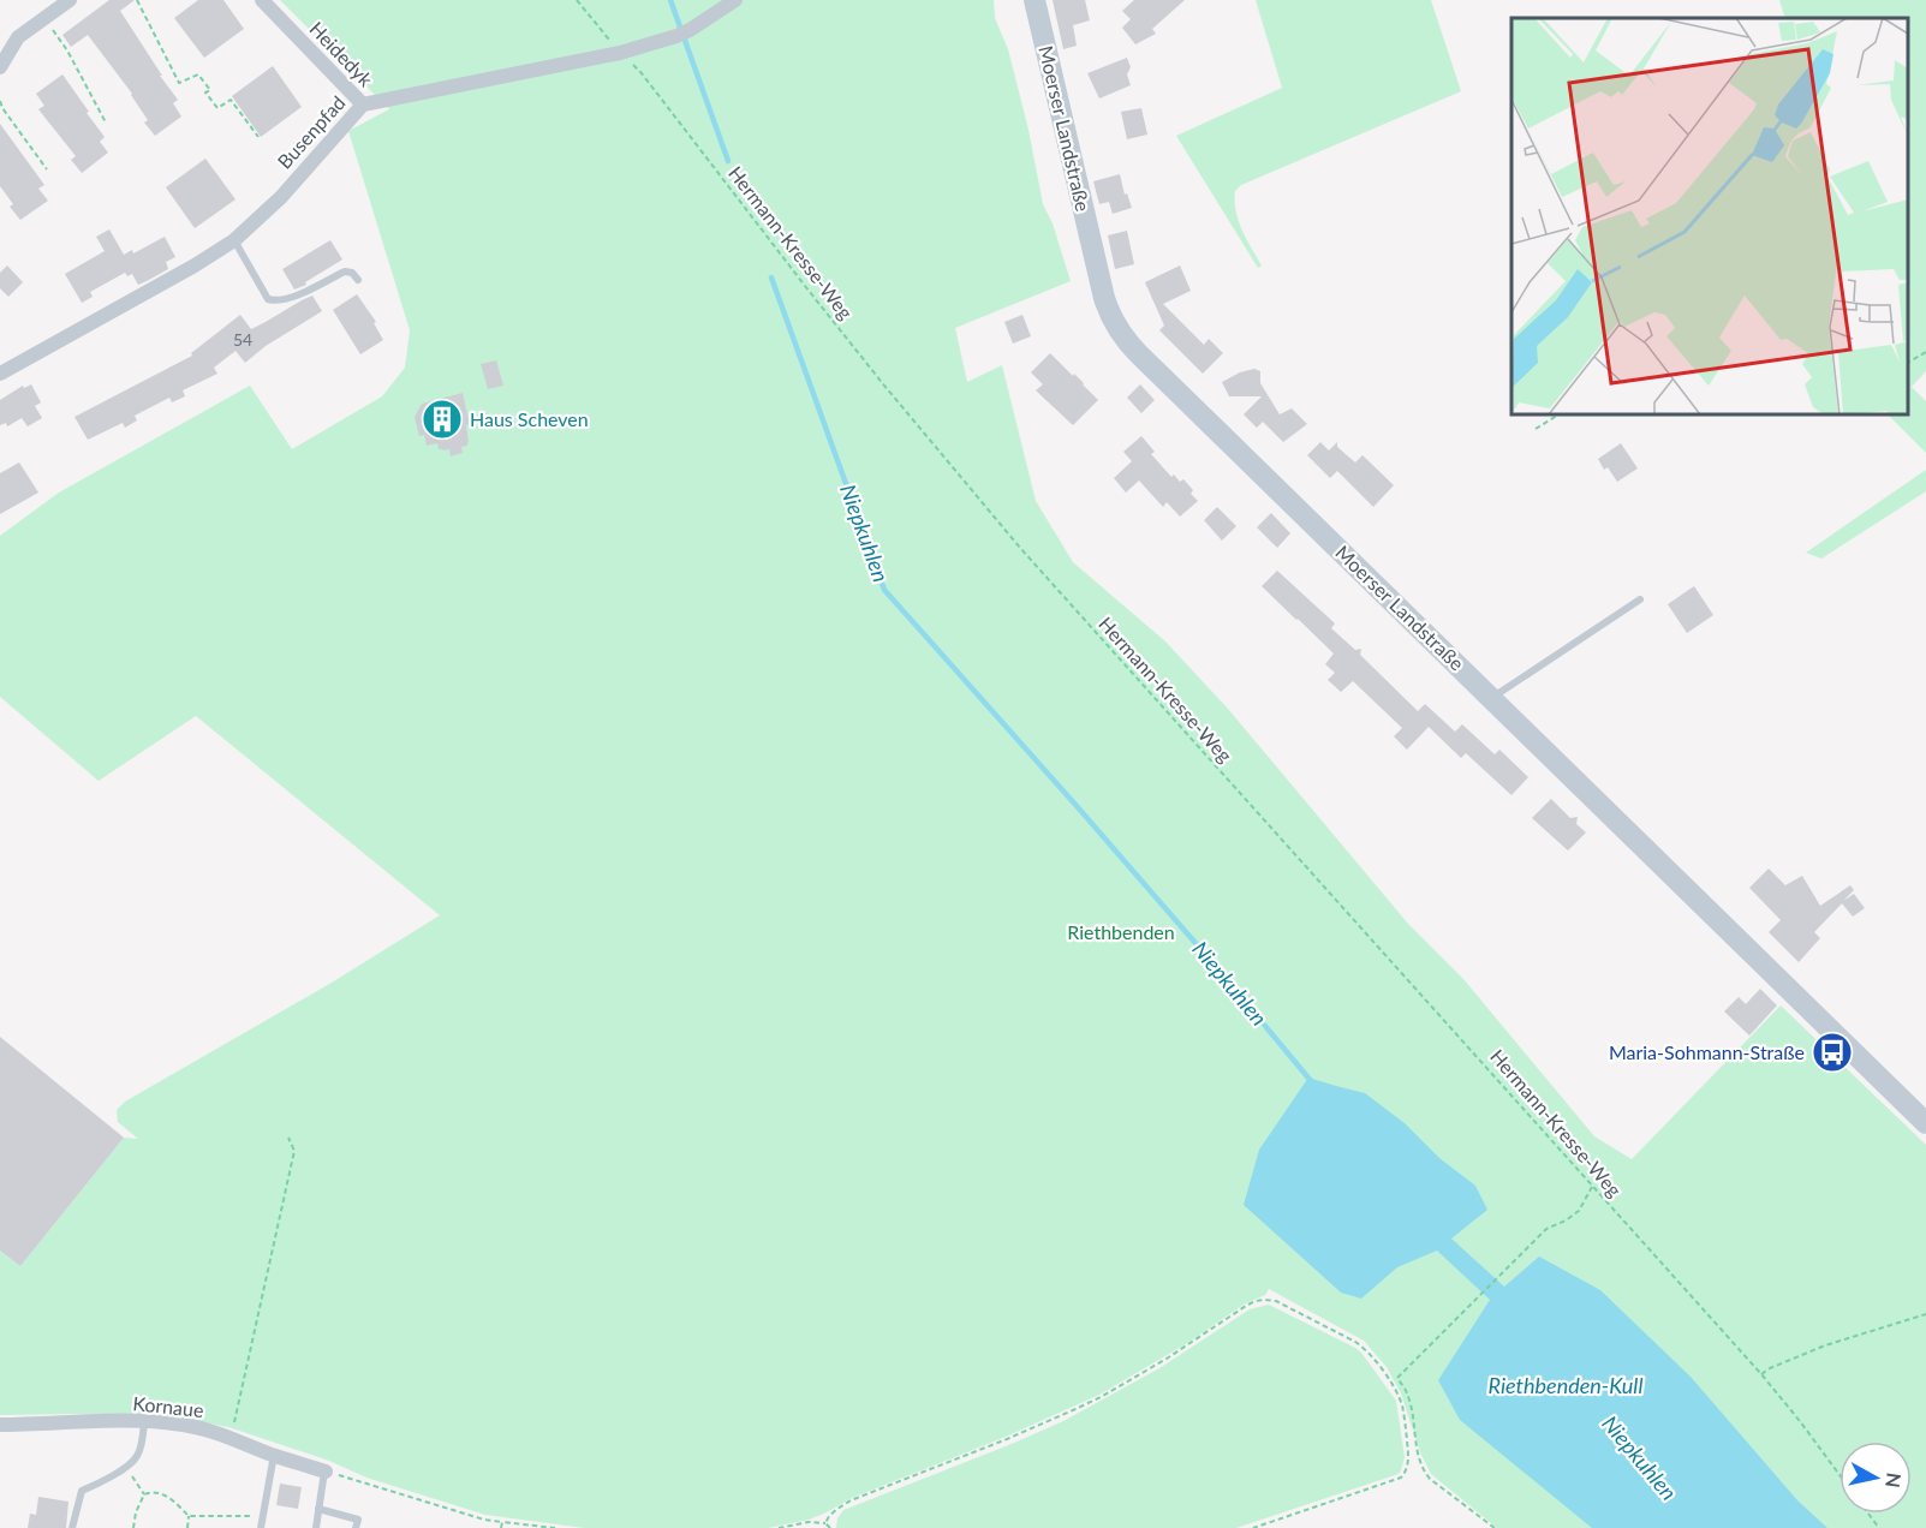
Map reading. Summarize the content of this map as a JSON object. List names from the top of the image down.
{
  "streets": {
    "main road": ["Moerser Landstraße"],
    "street": ["Heidedyk", "Busenpfad", "Kornaue"],
    "path": ["Hermann-Kresse-Weg"]
  },
  "crossings": [
    ["Heidedyk", "Busenpfad"],
    ["Busenpfad", "Hermann-Kresse-Weg"]
  ],
  "water": ["Niepkuhlen", "Riethbenden-Kull"],
  "parks": ["Riethbenden"],
  "places": {
    "building": ["Haus Scheven"],
    "bus stop": ["Maria-Sohmann-Straße"]
  },
  "house_numbers": ["54"],
  "north": "right"
}
